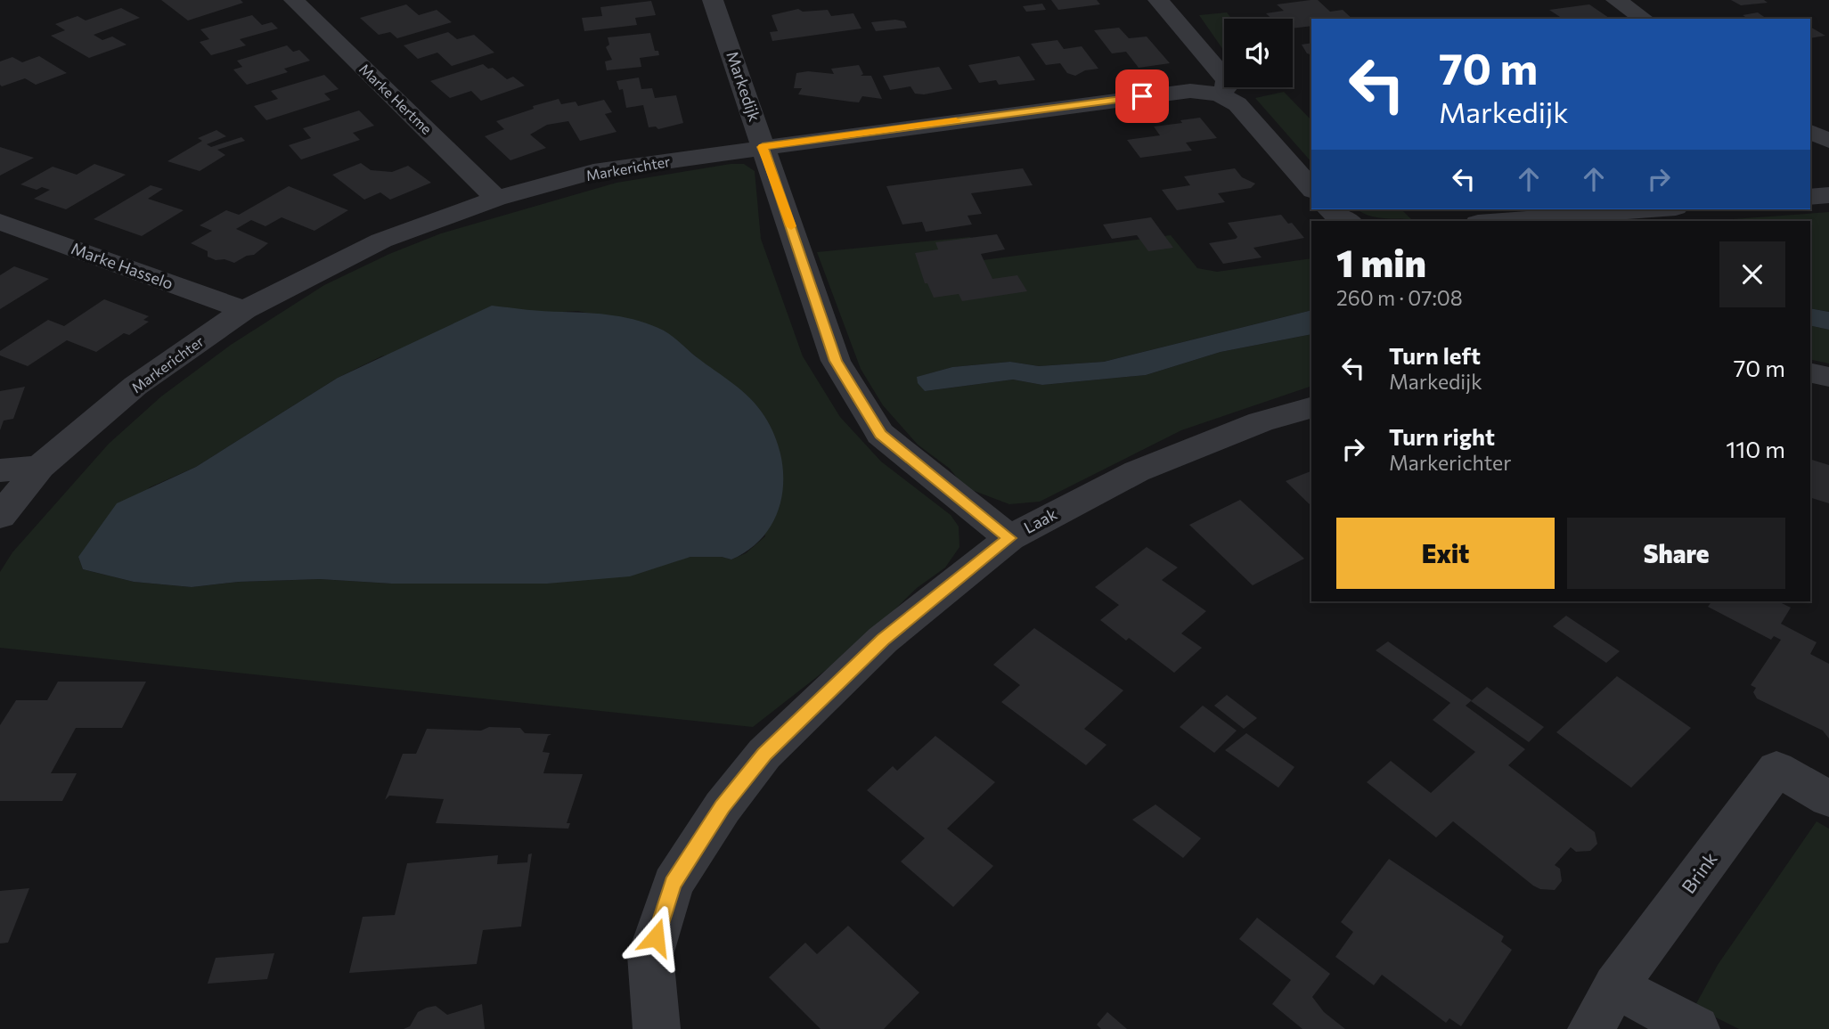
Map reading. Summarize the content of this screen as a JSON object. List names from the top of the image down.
{
  "streets": {
    "street": [
      "Markedijk",
      "Marke Hertme",
      "Markerichter",
      "Marke Hasselo",
      "Laak",
      "Brink"
    ]
  },
  "crossings": [
    ["Markedijk", "Markerichter"],
    ["Markedijk", "Laak"],
    ["Marke Hertme", "Markerichter"],
    ["Markerichter", "Marke Hasselo"]
  ],
  "page": {
    "turn": ["70 m", "Markedijk"],
    "heading": ["1 min", "260 m · 07:08"],
    "list": [
      {
        "name": "Turn left",
        "note": "Markedijk",
        "value": "70 m"
      },
      {
        "name": "Turn right",
        "note": "Markerichter",
        "value": "110 m"
      }
    ],
    "buttons": ["Exit", "Share"]
  }
}
